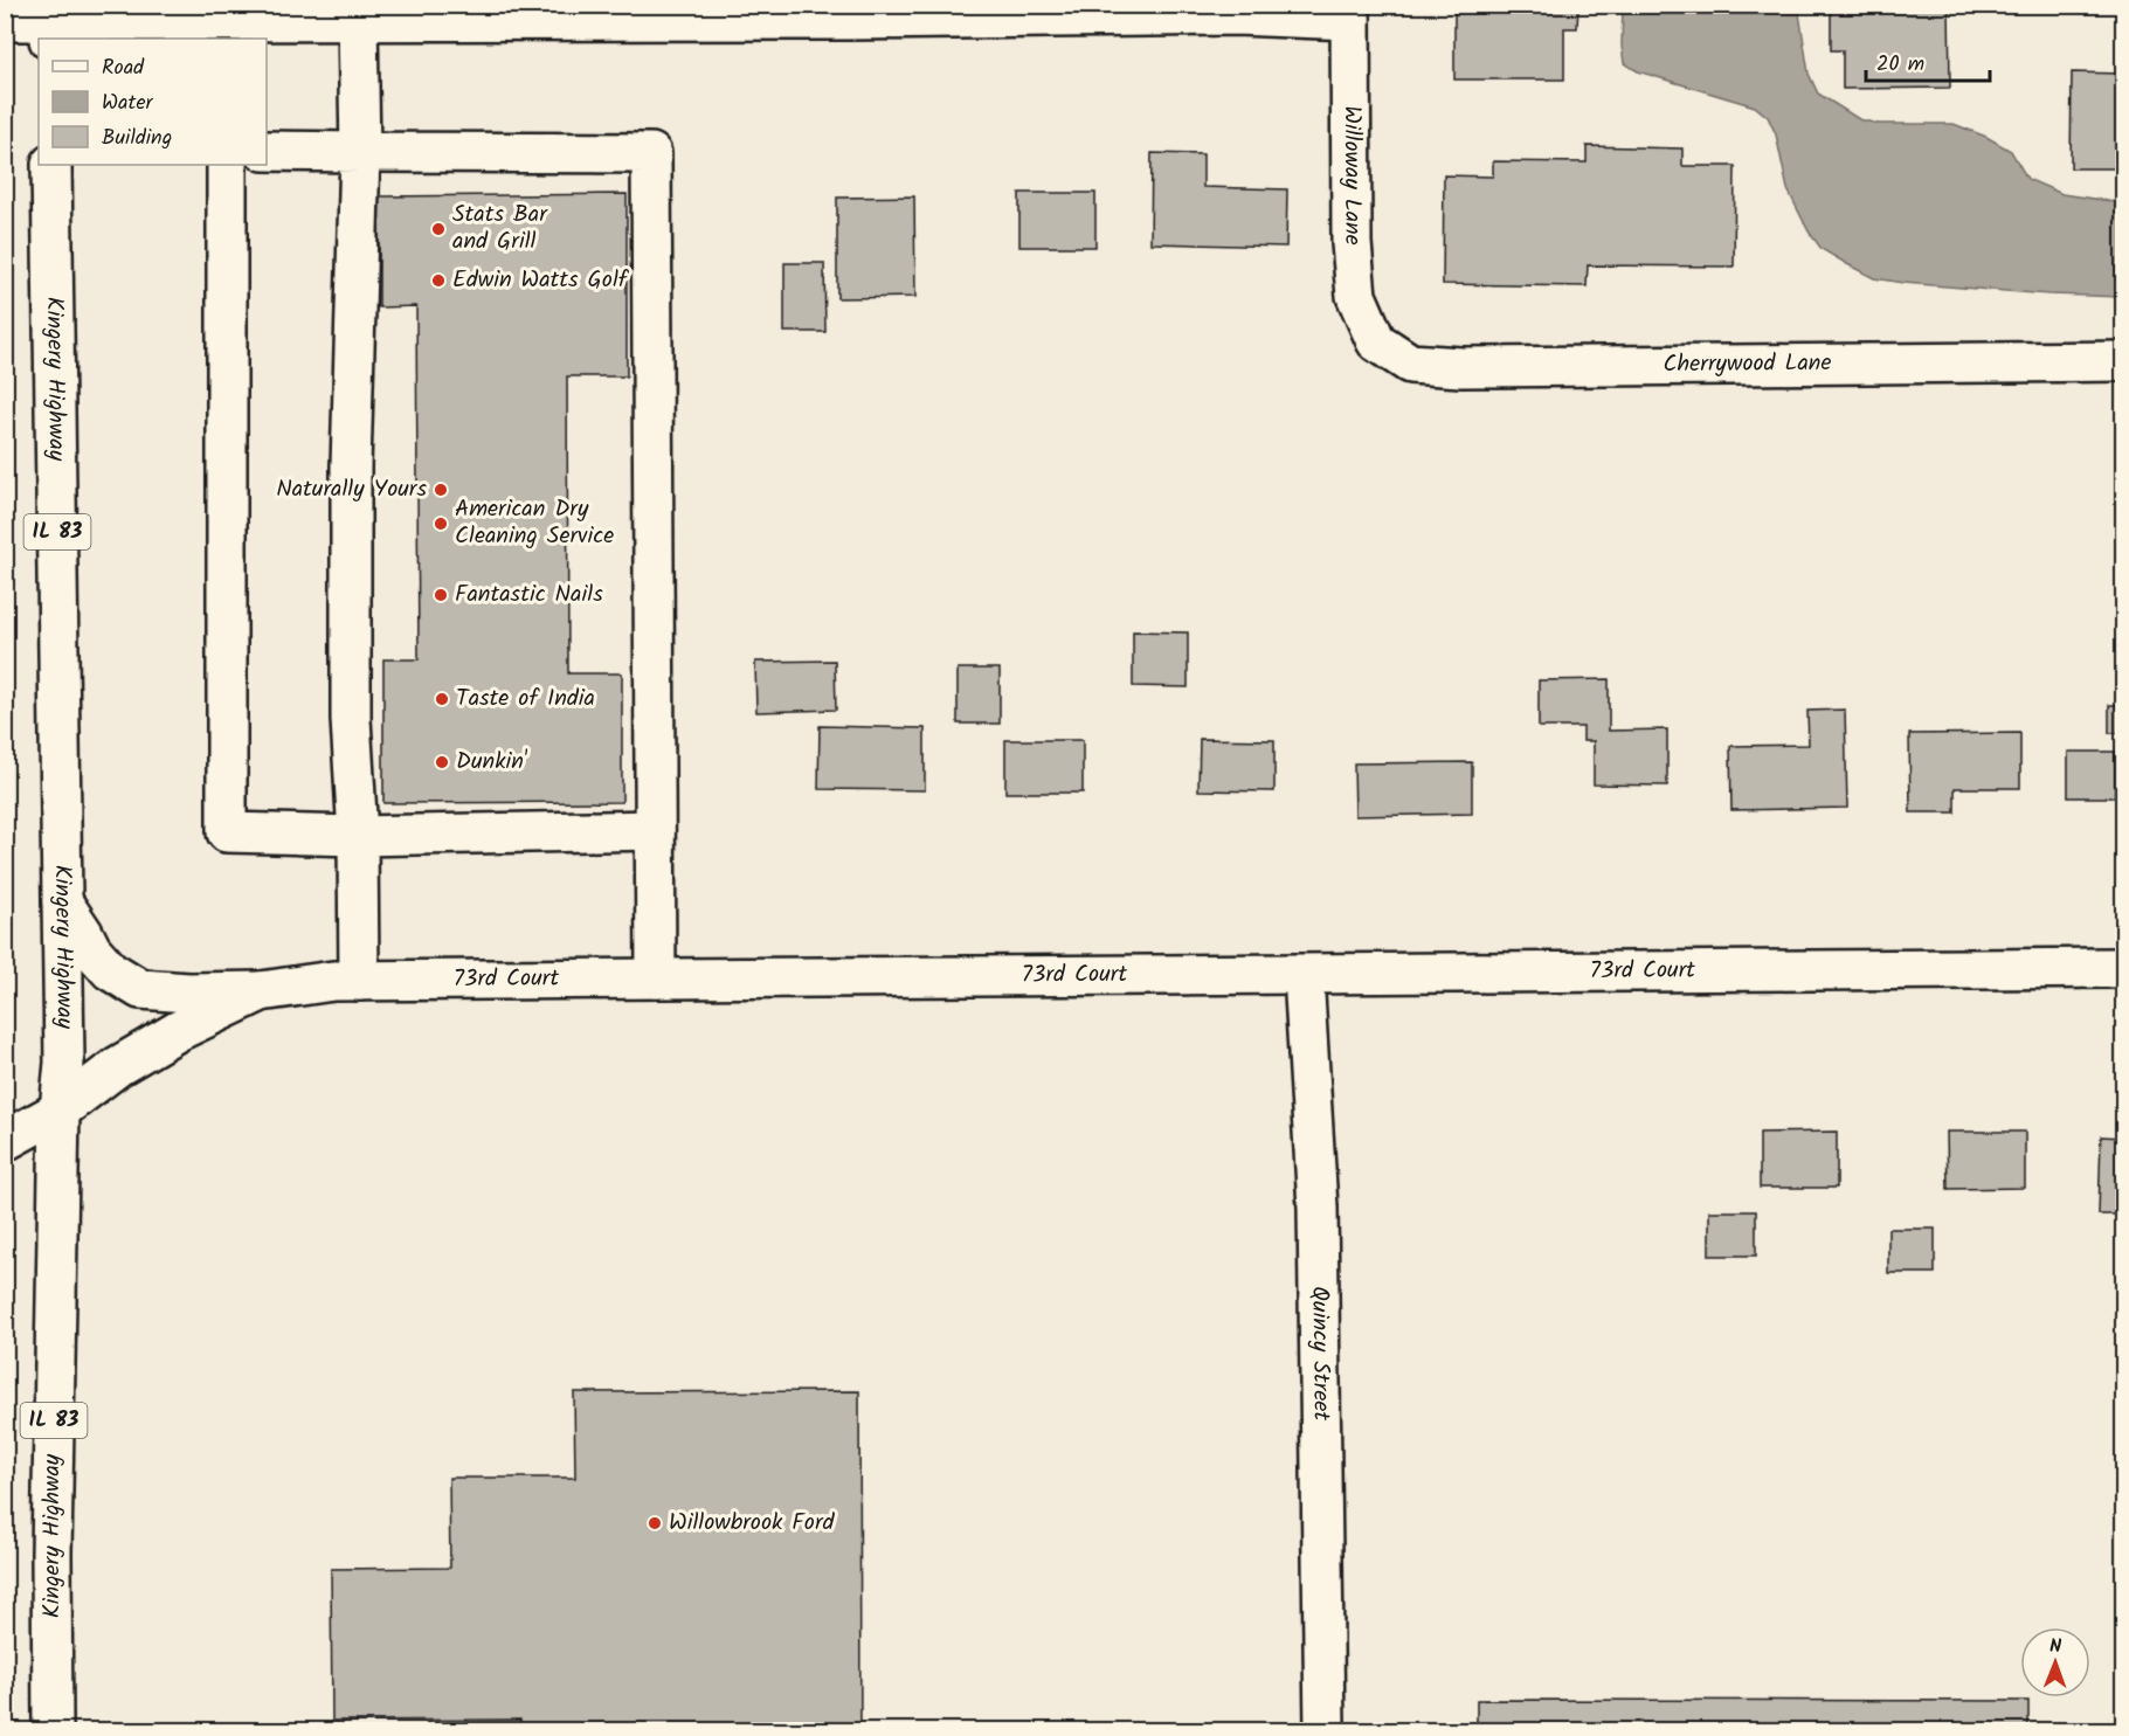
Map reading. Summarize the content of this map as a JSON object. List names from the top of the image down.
{
  "streets": {
    "main road": [
      "Willoway Lane",
      "Cherrywood Lane",
      "Kingery Highway",
      "IL 83",
      "73rd Court",
      "Quincy Street"
    ]
  },
  "crossings": [
    ["Willoway Lane", "Cherrywood Lane"],
    ["Kingery Highway", "73rd Court"],
    ["73rd Court", "Quincy Street"]
  ],
  "places": [
    "Stats Bar and Grill",
    "Edwin Watts Golf",
    "Naturally Yours",
    "American Dry Cleaning Service",
    "Fantastic Nails",
    "Taste of India",
    "Dunkin'",
    "Willowbrook Ford"
  ],
  "legend": ["Road", "Water", "Building"],
  "scale_bar": "20 m",
  "north": "top"
}
